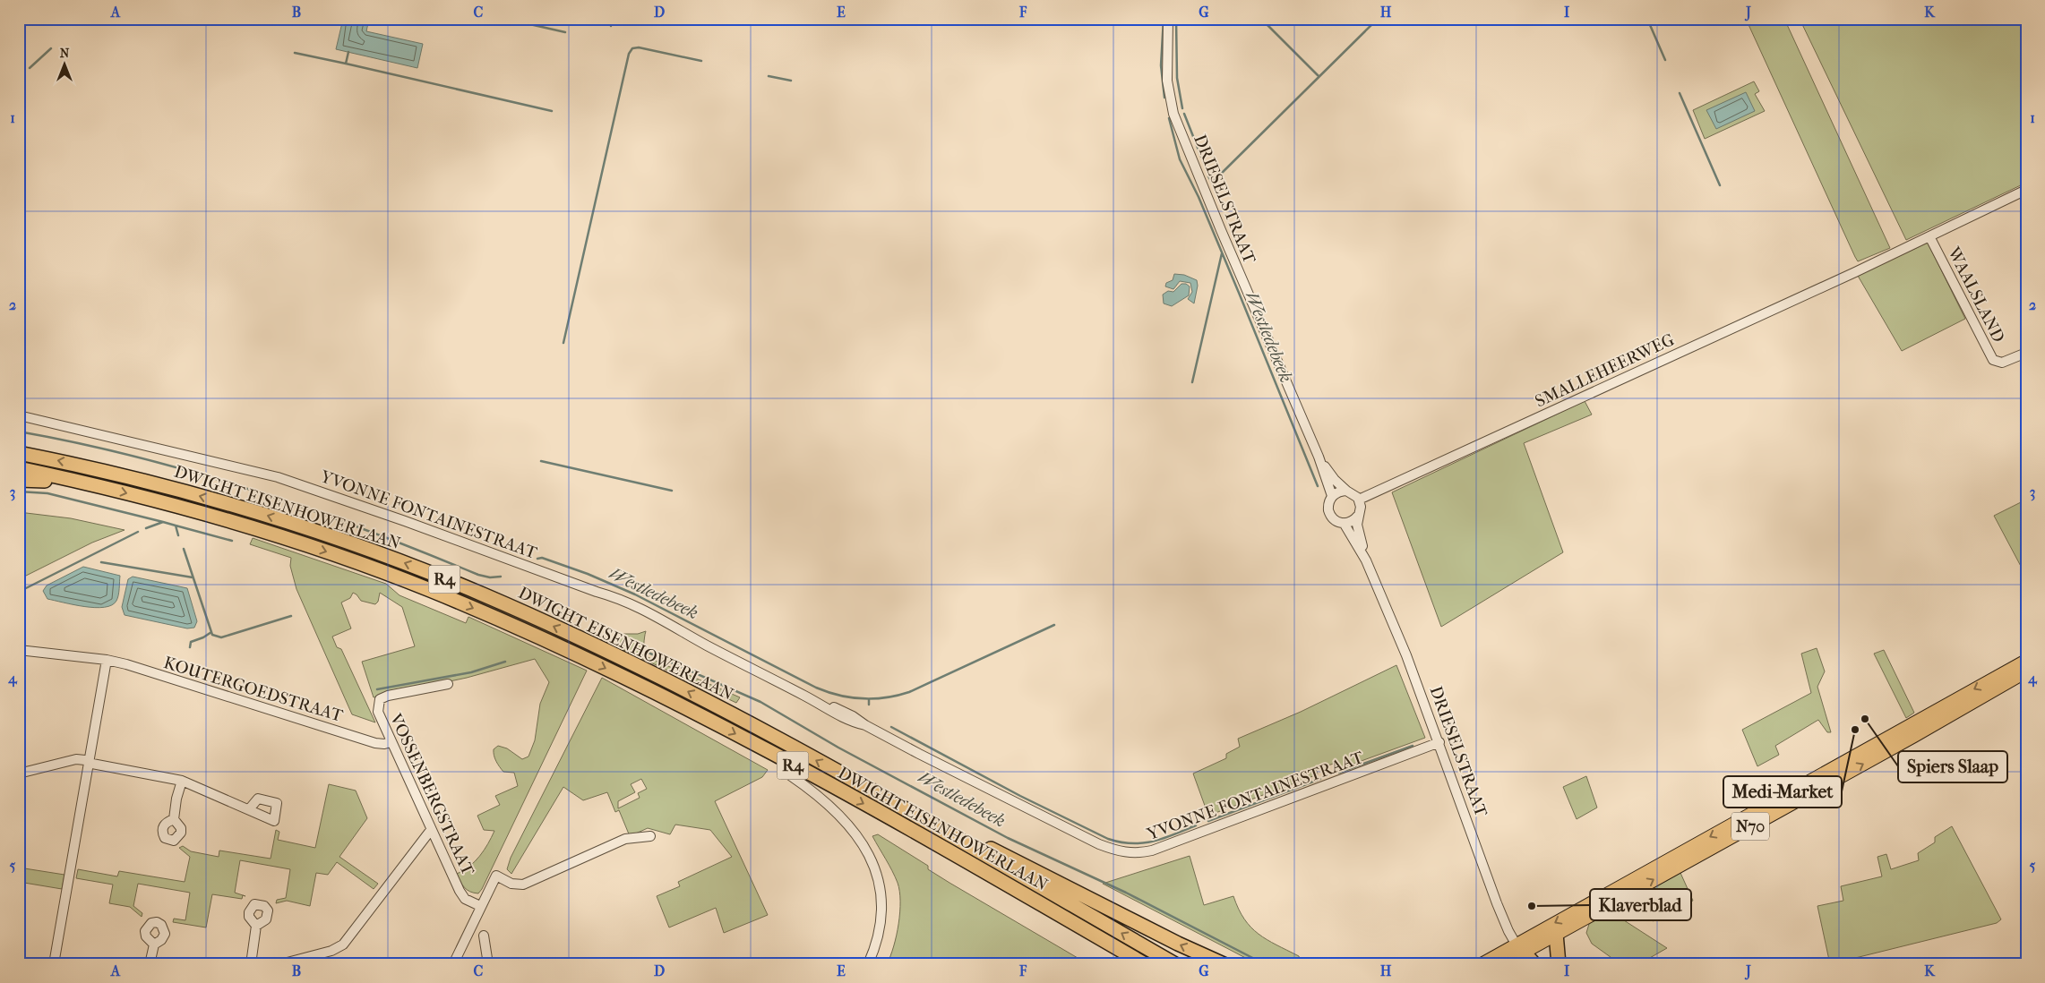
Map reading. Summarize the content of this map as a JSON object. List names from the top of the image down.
{
  "streets": {
    "highway": ["DWIGHT EISENHOWERLAAN", "R4"],
    "main road": ["N70"],
    "street": [
      "DRIESELSTRAAT",
      "WAALSLAND",
      "SMALLEHEERWEG",
      "YVONNE FONTAINESTRAAT",
      "KOUTERGOEDSTRAAT",
      "VOSSENBERGSTRAAT"
    ]
  },
  "crossings": [
    ["DRIESELSTRAAT", "SMALLEHEERWEG"],
    ["DRIESELSTRAAT", "YVONNE FONTAINESTRAAT"],
    ["DRIESELSTRAAT", "N70"],
    ["WAALSLAND", "SMALLEHEERWEG"],
    ["KOUTERGOEDSTRAAT", "VOSSENBERGSTRAAT"]
  ],
  "water": ["Westledebeek"],
  "places": ["Spiers Slaap", "Medi-Market", "Klaverblad"],
  "north": "top",
  "grid": {
    "columns": [
      "A",
      "B",
      "C",
      "D",
      "E",
      "F",
      "G",
      "H",
      "I",
      "J",
      "K"
    ],
    "rows": [
      "1",
      "2",
      "3",
      "4",
      "5"
    ]
  }
}
